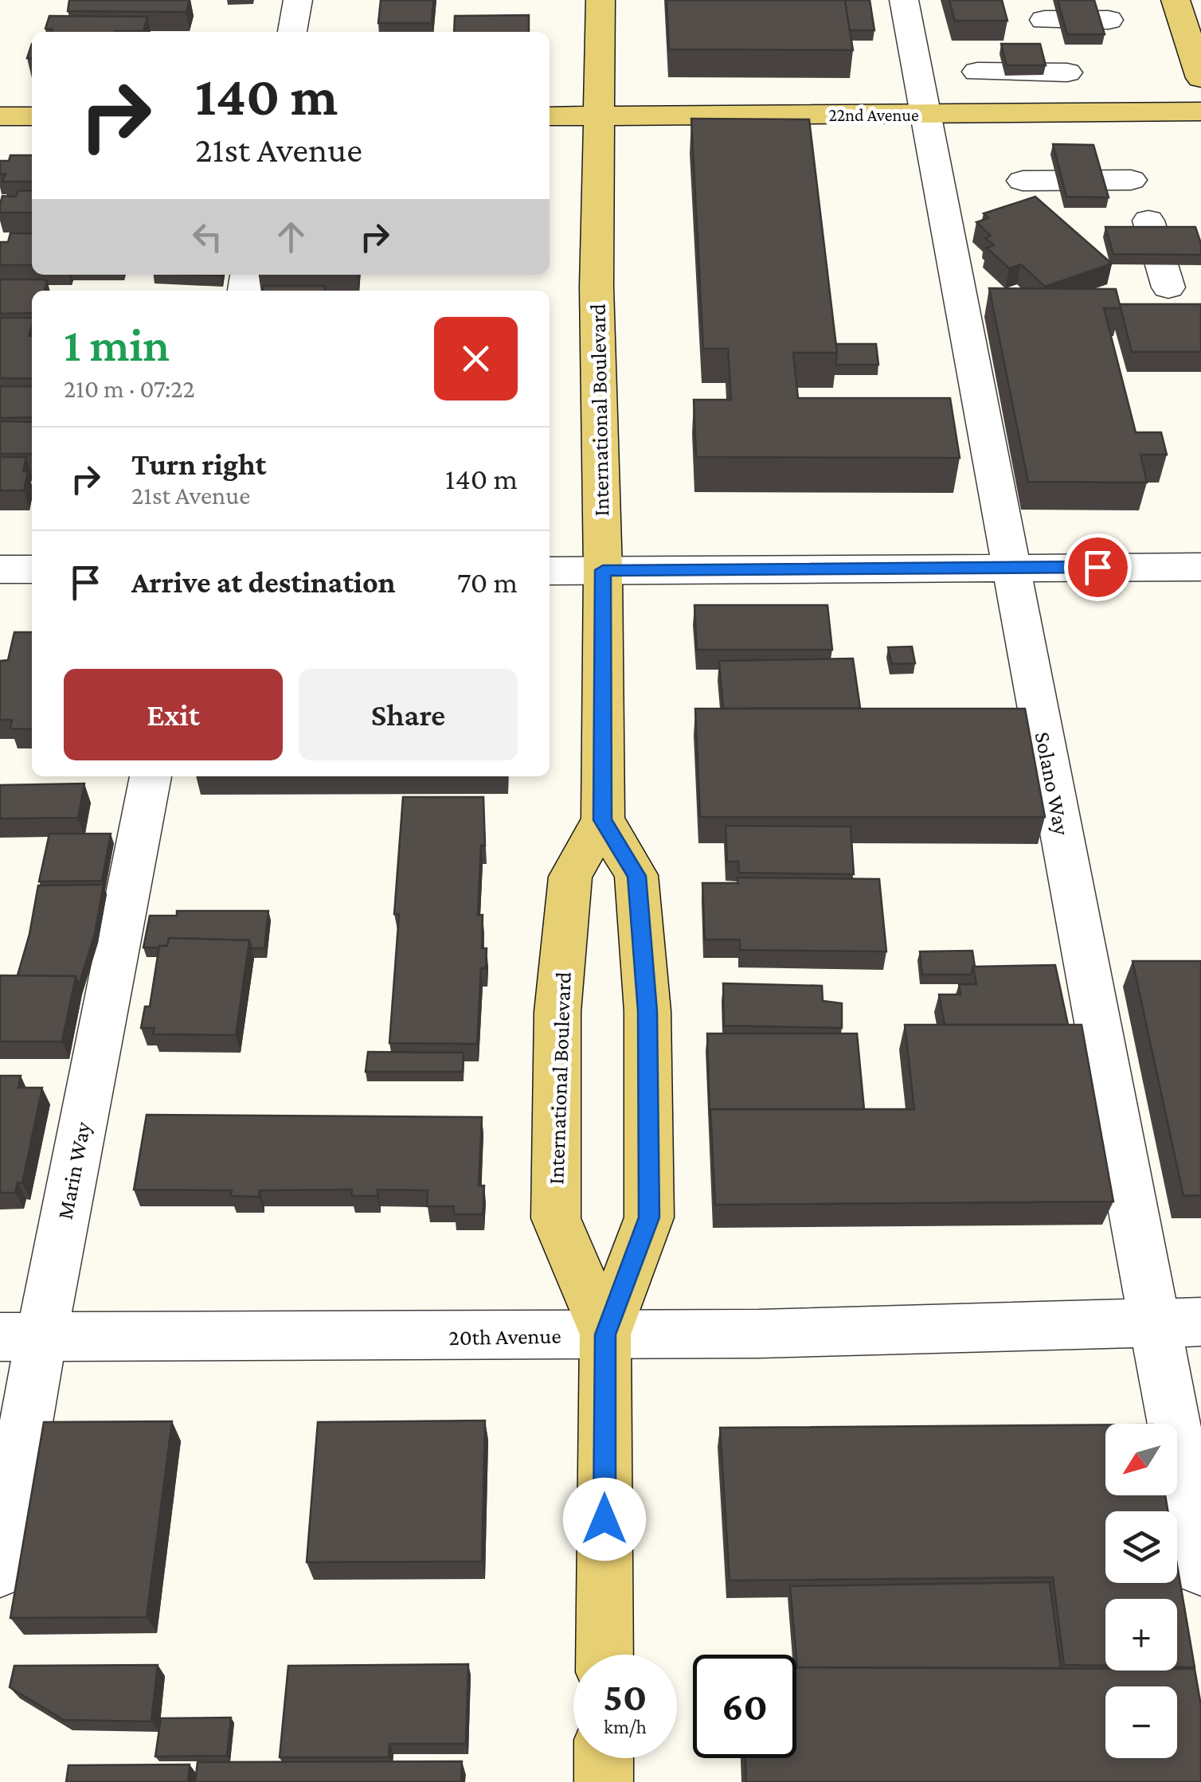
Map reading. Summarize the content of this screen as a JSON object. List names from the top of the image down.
{
  "streets": {
    "main road": ["22nd Avenue", "International Boulevard"],
    "street": ["Solano Way", "Marin Way", "20th Avenue"]
  },
  "crossings": [
    ["22nd Avenue", "International Boulevard"],
    ["22nd Avenue", "Solano Way"],
    ["International Boulevard", "20th Avenue"],
    ["Solano Way", "20th Avenue"],
    ["Marin Way", "20th Avenue"]
  ],
  "north": "bottom left",
  "page": {
    "turn": ["140 m", "21st Avenue"],
    "heading": ["1 min", "210 m · 07:22"],
    "list": [
      {
        "name": "Turn right",
        "note": "21st Avenue",
        "value": "140 m"
      },
      {
        "name": "Arrive at destination",
        "value": "70 m"
      }
    ],
    "buttons": ["Exit", "Share"],
    "map_buttons": ["+", "−"],
    "speed": "50 km/h",
    "limit": "60"
  }
}
